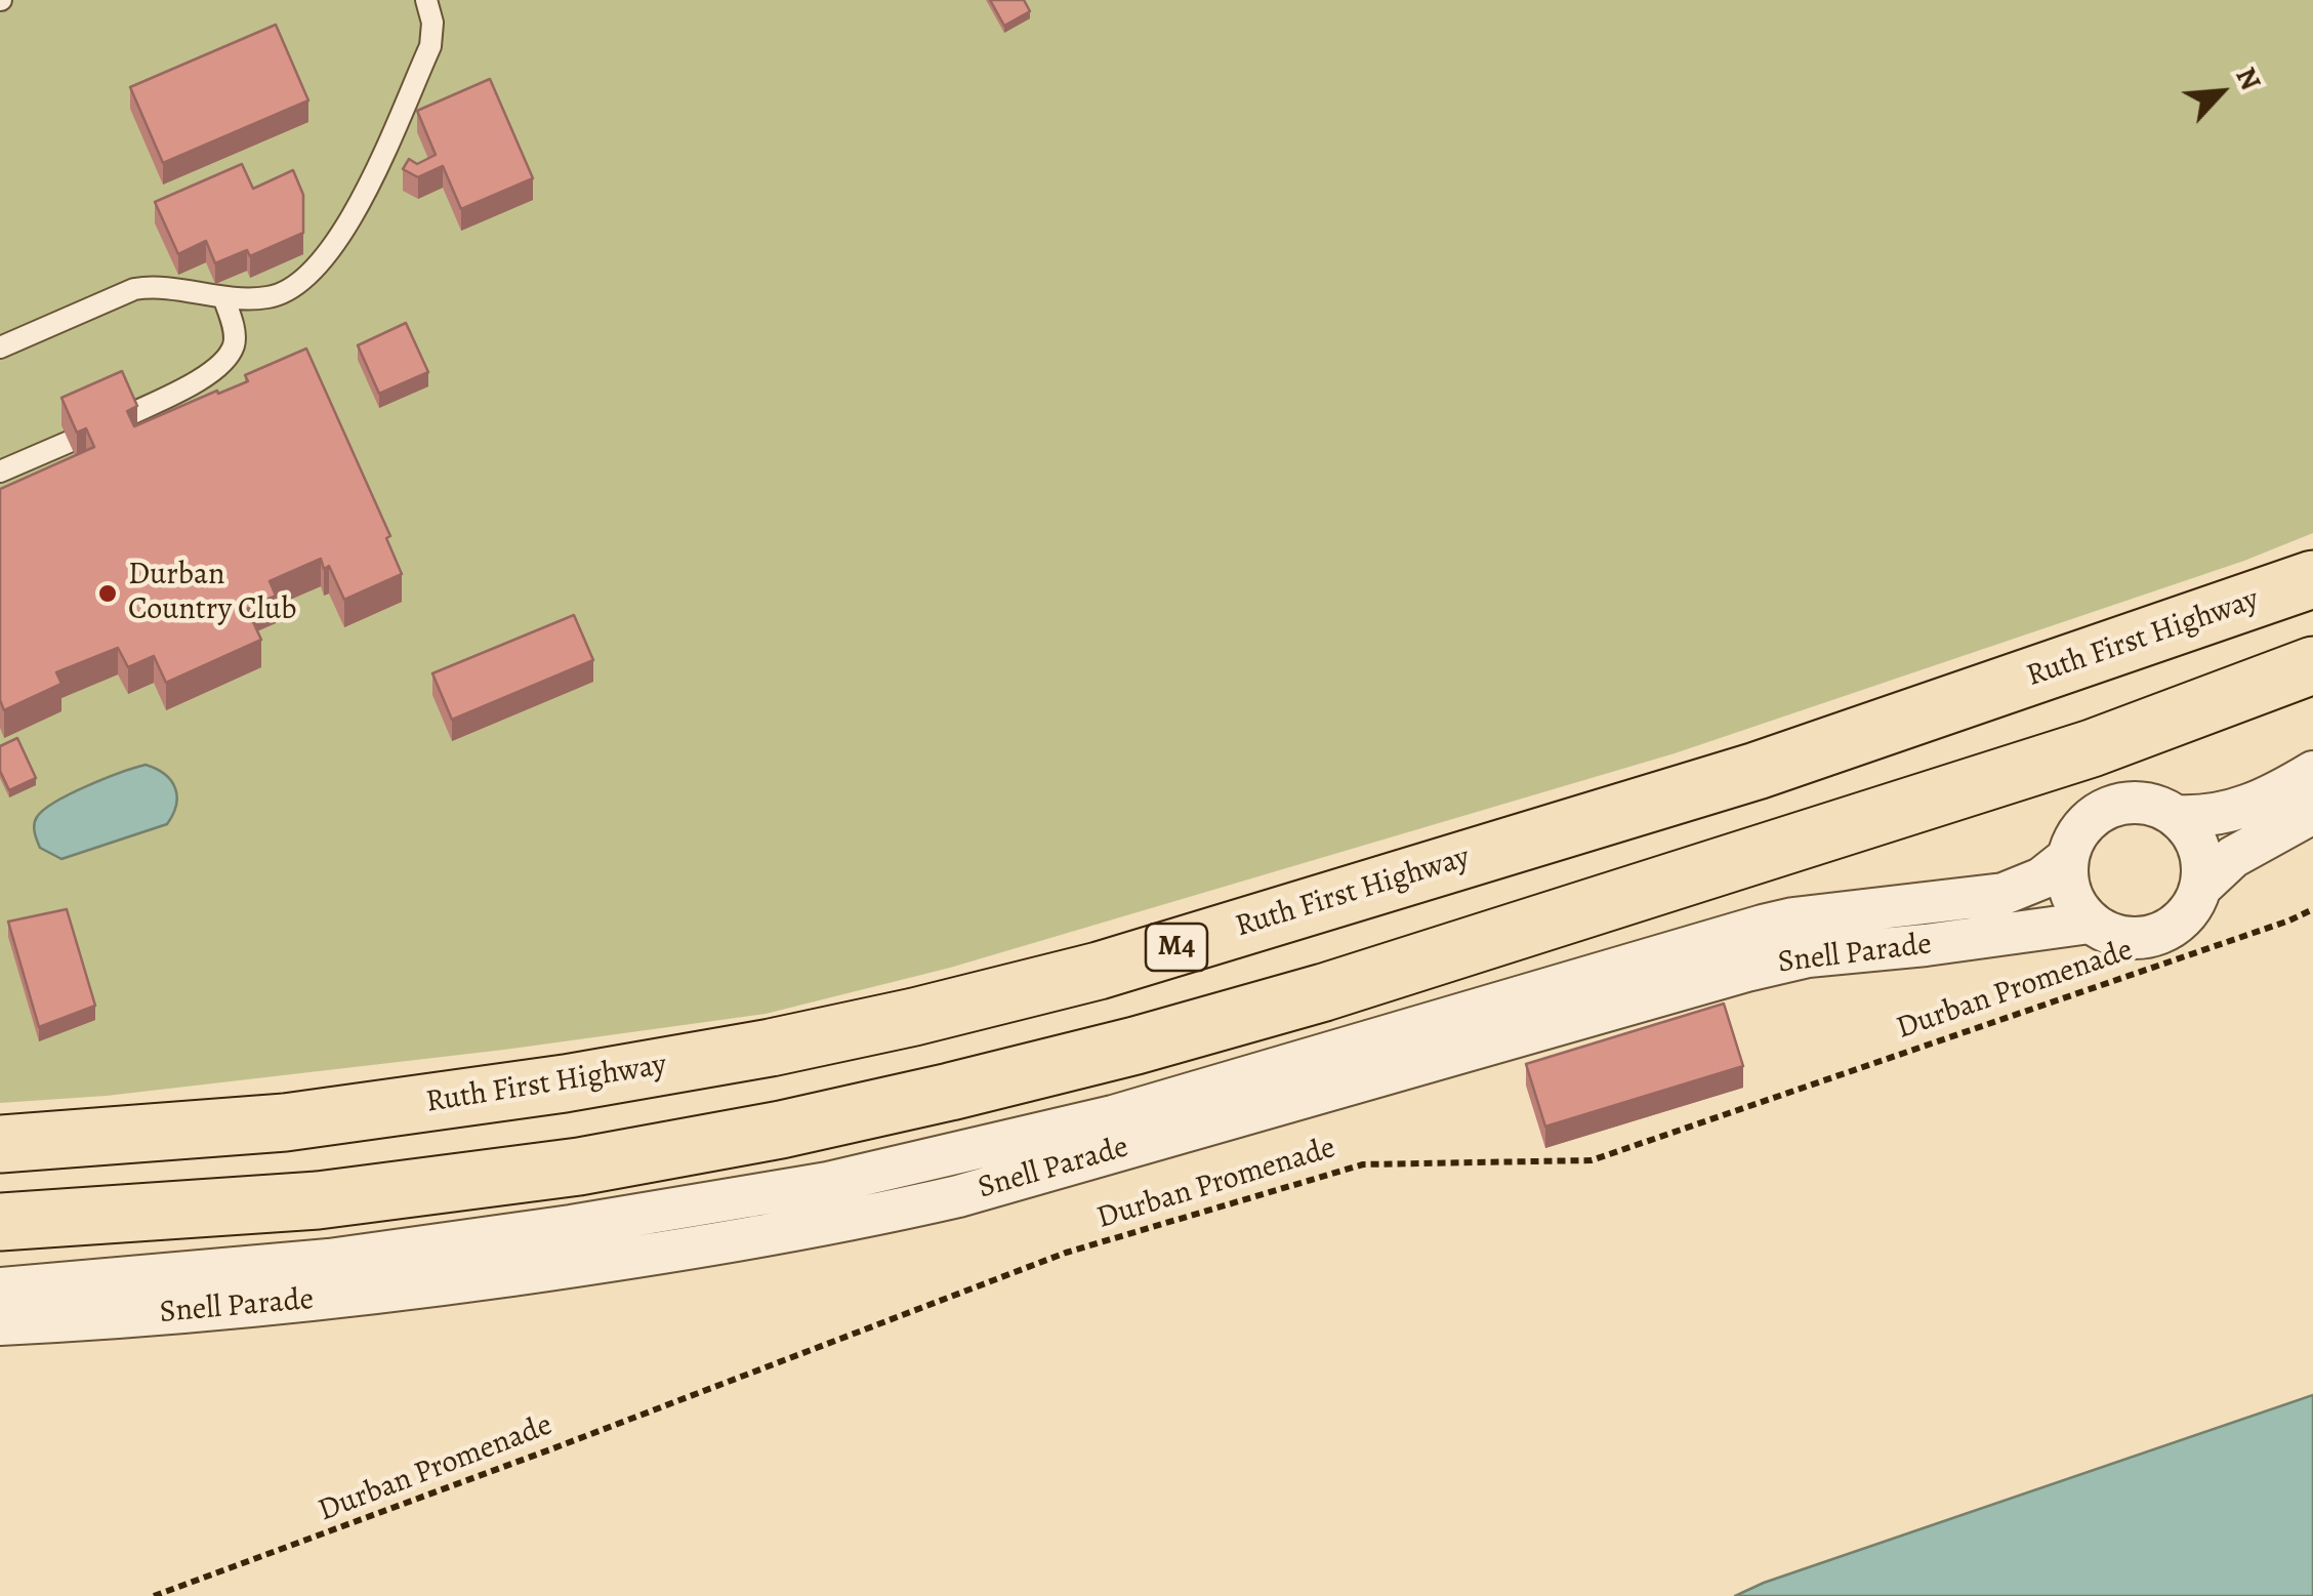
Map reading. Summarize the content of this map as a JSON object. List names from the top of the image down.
{
  "streets": {
    "highway": ["Ruth First Highway", "M4"],
    "street": ["Snell Parade"],
    "path": ["Durban Promenade"]
  },
  "places": ["Durban Country Club"],
  "north": "top right"
}
